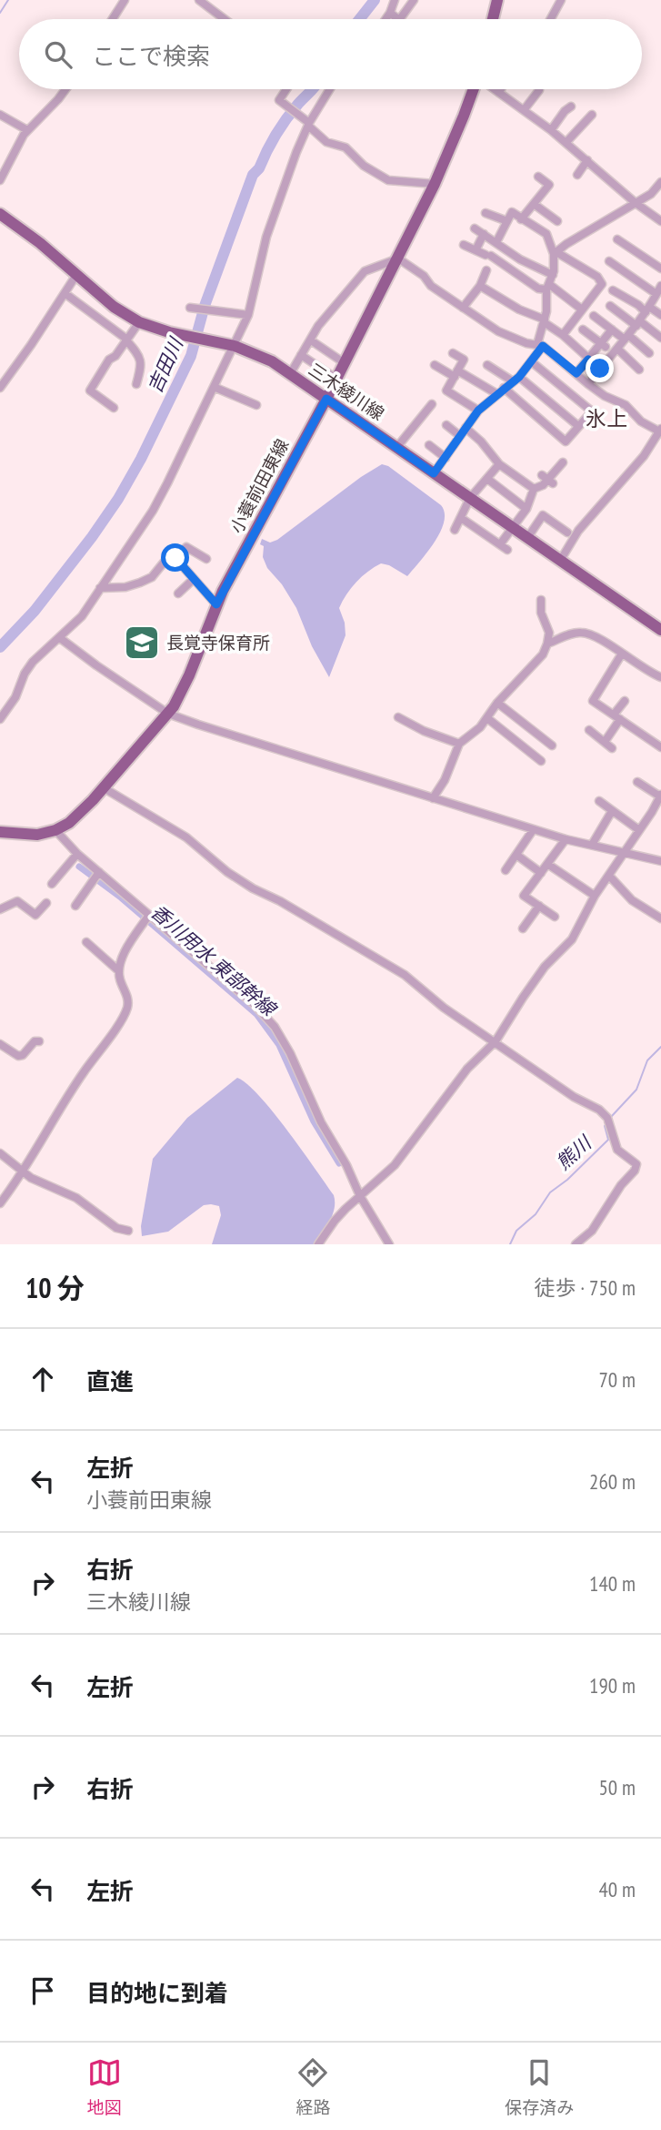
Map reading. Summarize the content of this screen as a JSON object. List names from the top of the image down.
{
  "streets": {
    "main road": ["三木綾川線", "小蓑前田東線"]
  },
  "crossings": [
    ["三木綾川線", "小蓑前田東線"]
  ],
  "districts": ["氷上"],
  "water": ["吉田川", "香川用水 東部幹線", "熊川"],
  "places": {
    "school or university": ["長覚寺保育所"]
  },
  "page": {
    "search": "ここで検索",
    "heading": ["10 分", "徒歩 · 750 m"],
    "list": [
      ["直進", "70 m"],
      ["左折", "小蓑前田東線", "260 m"],
      ["右折", "三木綾川線", "140 m"],
      ["左折", "190 m"],
      ["右折", "50 m"],
      ["左折", "40 m"],
      "目的地に到着"
    ],
    "nav": ["地図", "経路", "保存済み"]
  }
}
